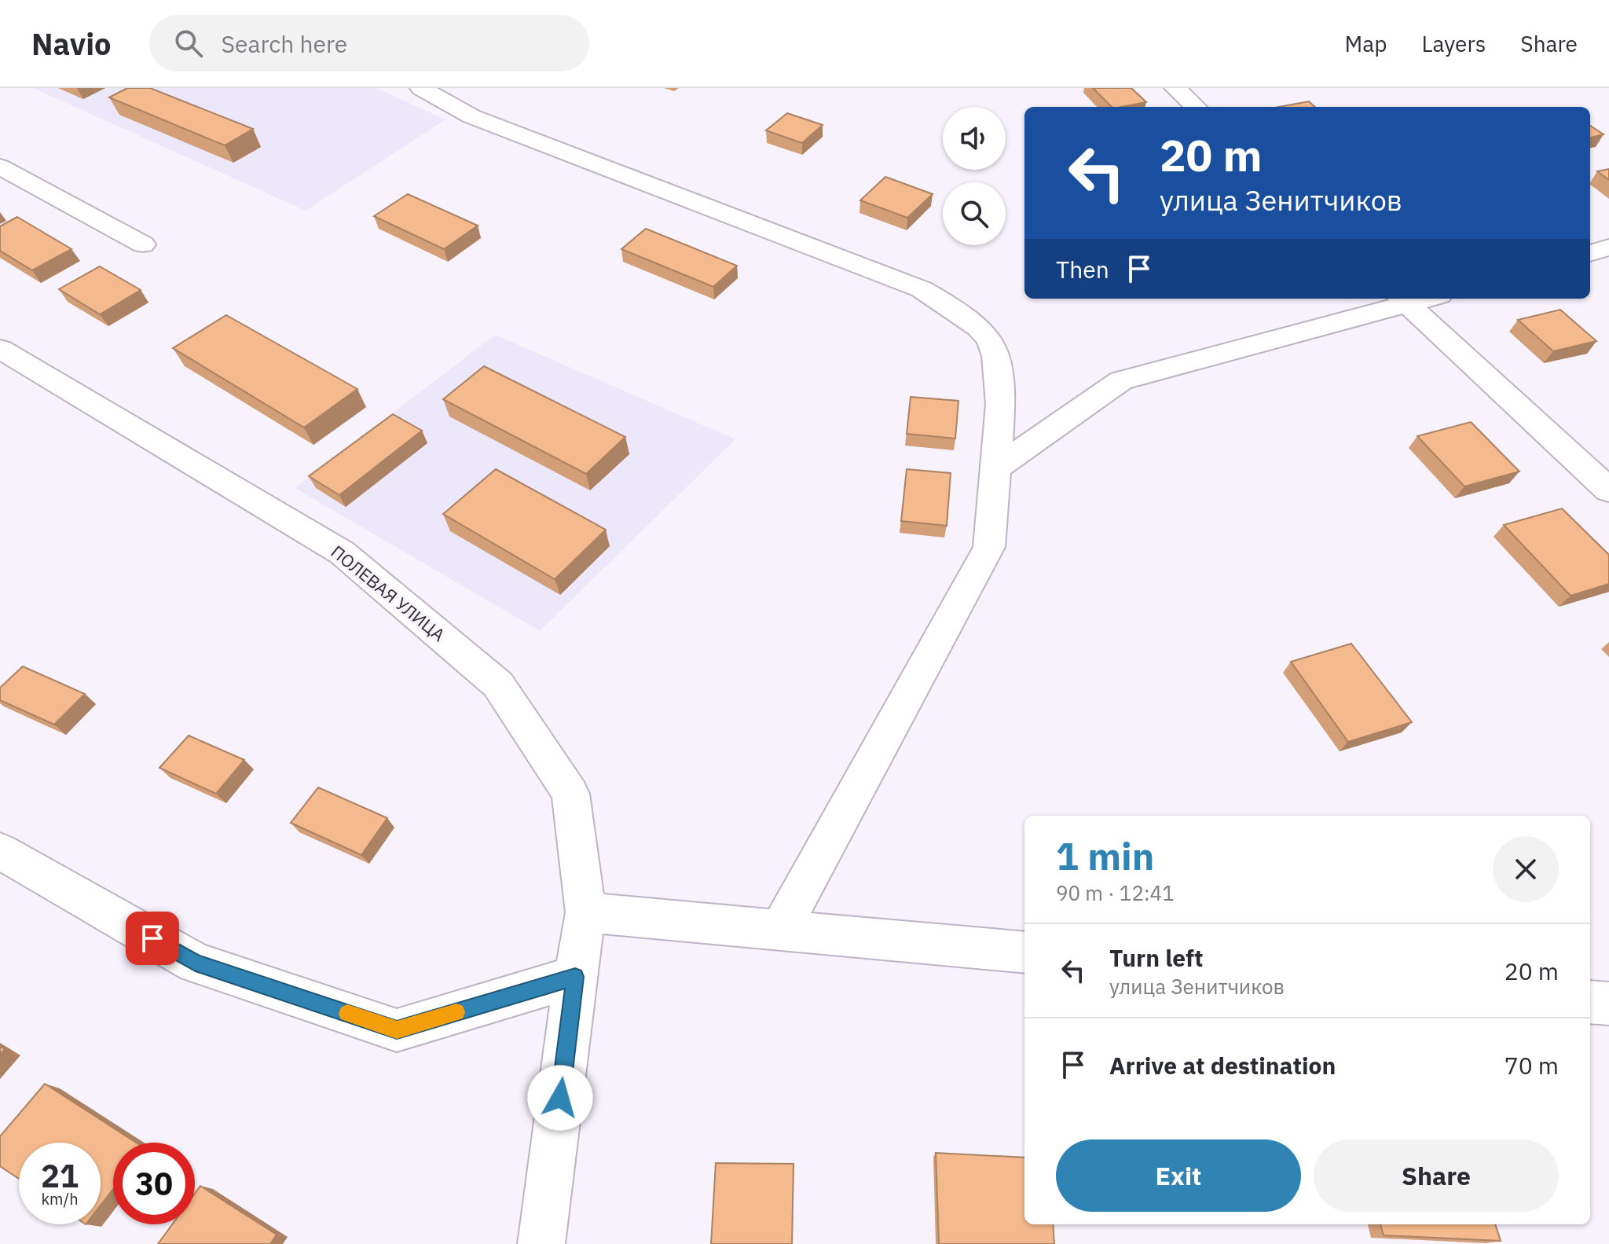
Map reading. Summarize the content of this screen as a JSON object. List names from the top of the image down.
{
  "streets": {
    "street": ["ПОЛЕВАЯ УЛИЦА"]
  },
  "page": {
    "header": "Navio",
    "search": "Search here",
    "nav": ["Map", "Layers", "Share"],
    "turn": ["20 m", "улица Зенитчиков"],
    "then": "Then",
    "heading": ["1 min", "90 m · 12:41"],
    "list": [
      {
        "name": "Turn left",
        "note": "улица Зенитчиков",
        "value": "20 m"
      },
      {
        "name": "Arrive at destination",
        "value": "70 m"
      }
    ],
    "buttons": ["Exit", "Share"],
    "speed": "21 km/h",
    "limit": "30"
  }
}
